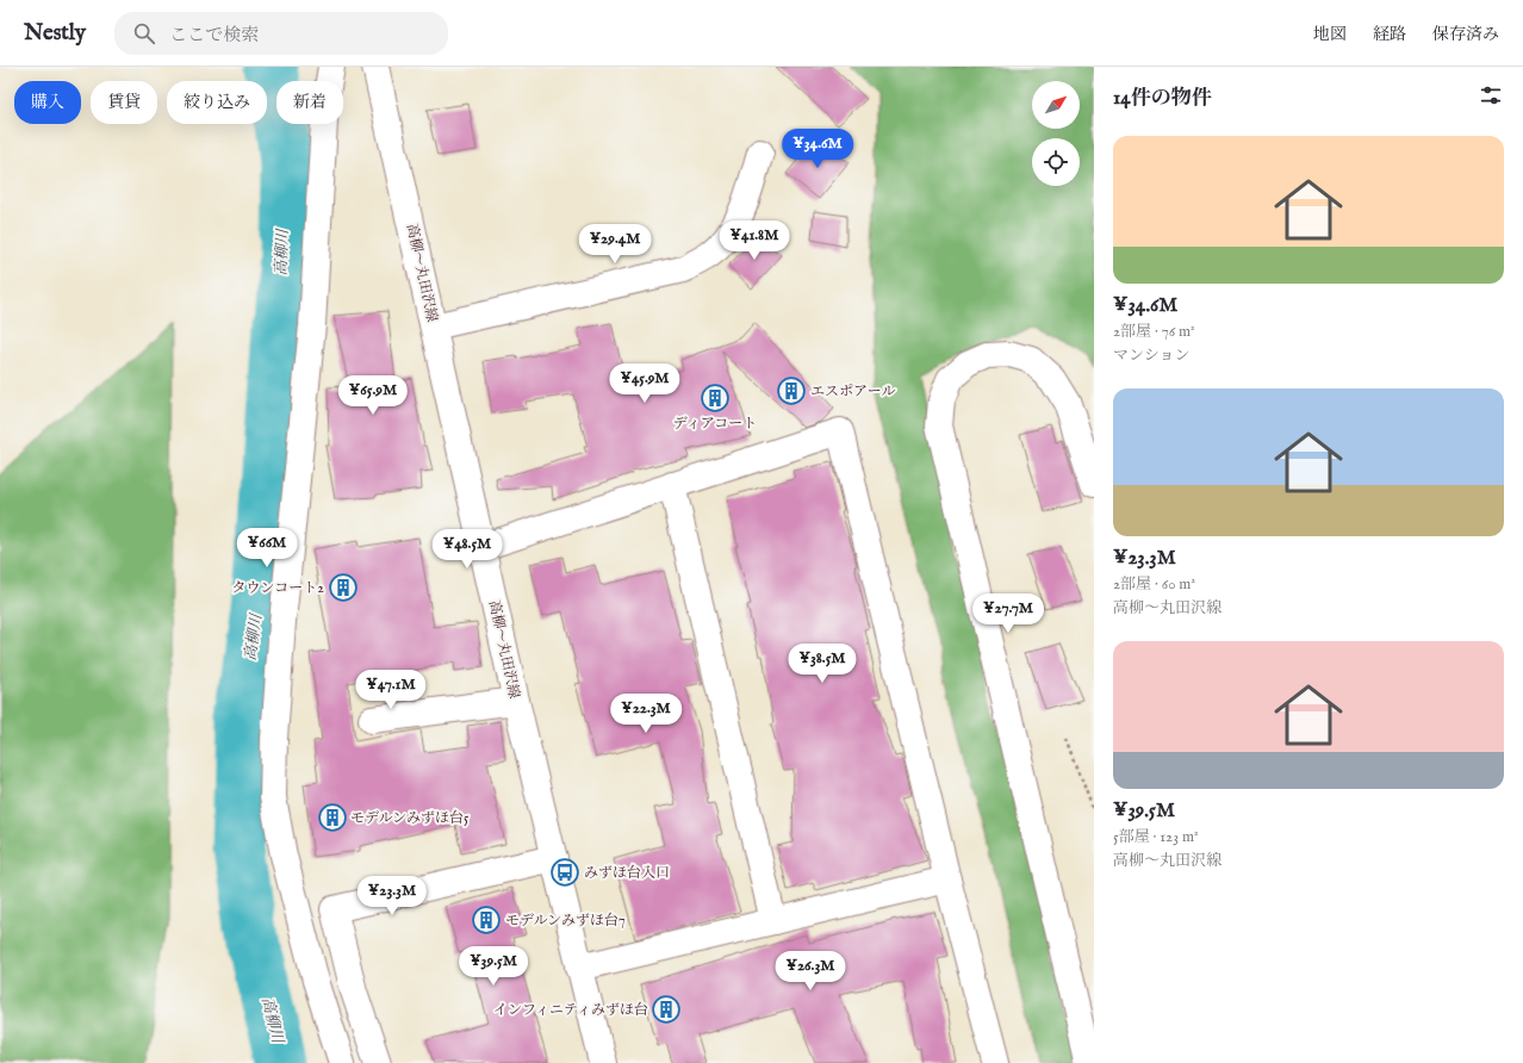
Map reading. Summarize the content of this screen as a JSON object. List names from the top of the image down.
{
  "streets": {
    "street": ["高柳～丸田沢線"]
  },
  "water": ["高柳川"],
  "places": {
    "building": [
      "エスポアール",
      "ディアコート",
      "タウンコート2",
      "モデルンみずほ台5",
      "モデルンみずほ台7",
      "インフィニティみずほ台"
    ],
    "bus stop": ["みずほ台入口"]
  },
  "north": "top right",
  "page": {
    "header": "Nestly",
    "search": "ここで検索",
    "nav": ["地図", "経路", "保存済み"],
    "heading": "14件の物件",
    "chip": [
      "購入",
      "賃貸",
      "絞り込み",
      "新着"
    ],
    "list": [
      {
        "name": "¥34.6M",
        "note": "2部屋 · 76 m² · マンション"
      },
      {
        "name": "¥23.3M",
        "note": "2部屋 · 60 m² · 高柳～丸田沢線"
      },
      {
        "name": "¥39.5M",
        "note": "5部屋 · 123 m² · 高柳～丸田沢線"
      }
    ],
    "price": [
      "¥34.6M",
      "¥41.8M",
      "¥29.4M",
      "¥45.9M",
      "¥65.9M",
      "¥66M",
      "¥48.5M",
      "¥27.7M",
      "¥38.5M",
      "¥47.1M",
      "¥22.3M",
      "¥23.3M",
      "¥39.5M",
      "¥26.3M"
    ]
  }
}
